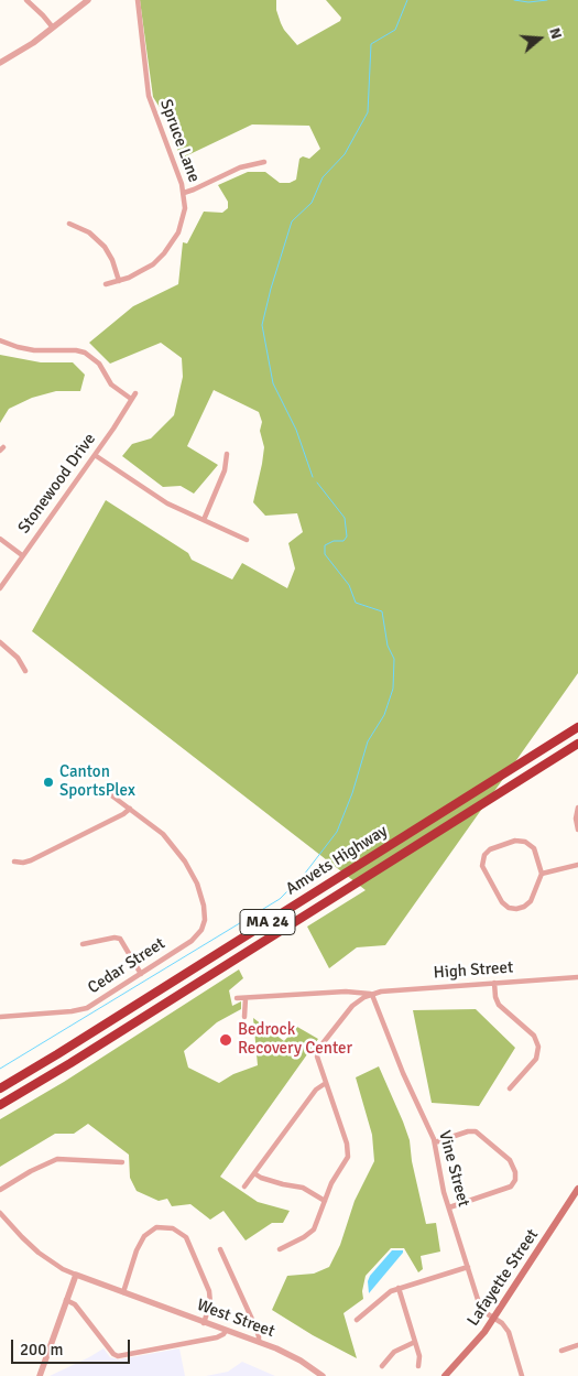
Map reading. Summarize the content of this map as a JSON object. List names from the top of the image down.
{
  "streets": {
    "highway": ["Amvets Highway", "MA 24"],
    "main road": ["Lafayette Street"],
    "street": [
      "Spruce Lane",
      "Stonewood Drive",
      "Cedar Street",
      "High Street",
      "Vine Street",
      "West Street"
    ]
  },
  "crossings": [
    ["High Street", "Vine Street"],
    ["Vine Street", "Lafayette Street"]
  ],
  "places": ["Canton SportsPlex", "Bedrock Recovery Center"],
  "scale_bar": "200 m",
  "north": "right"
}
